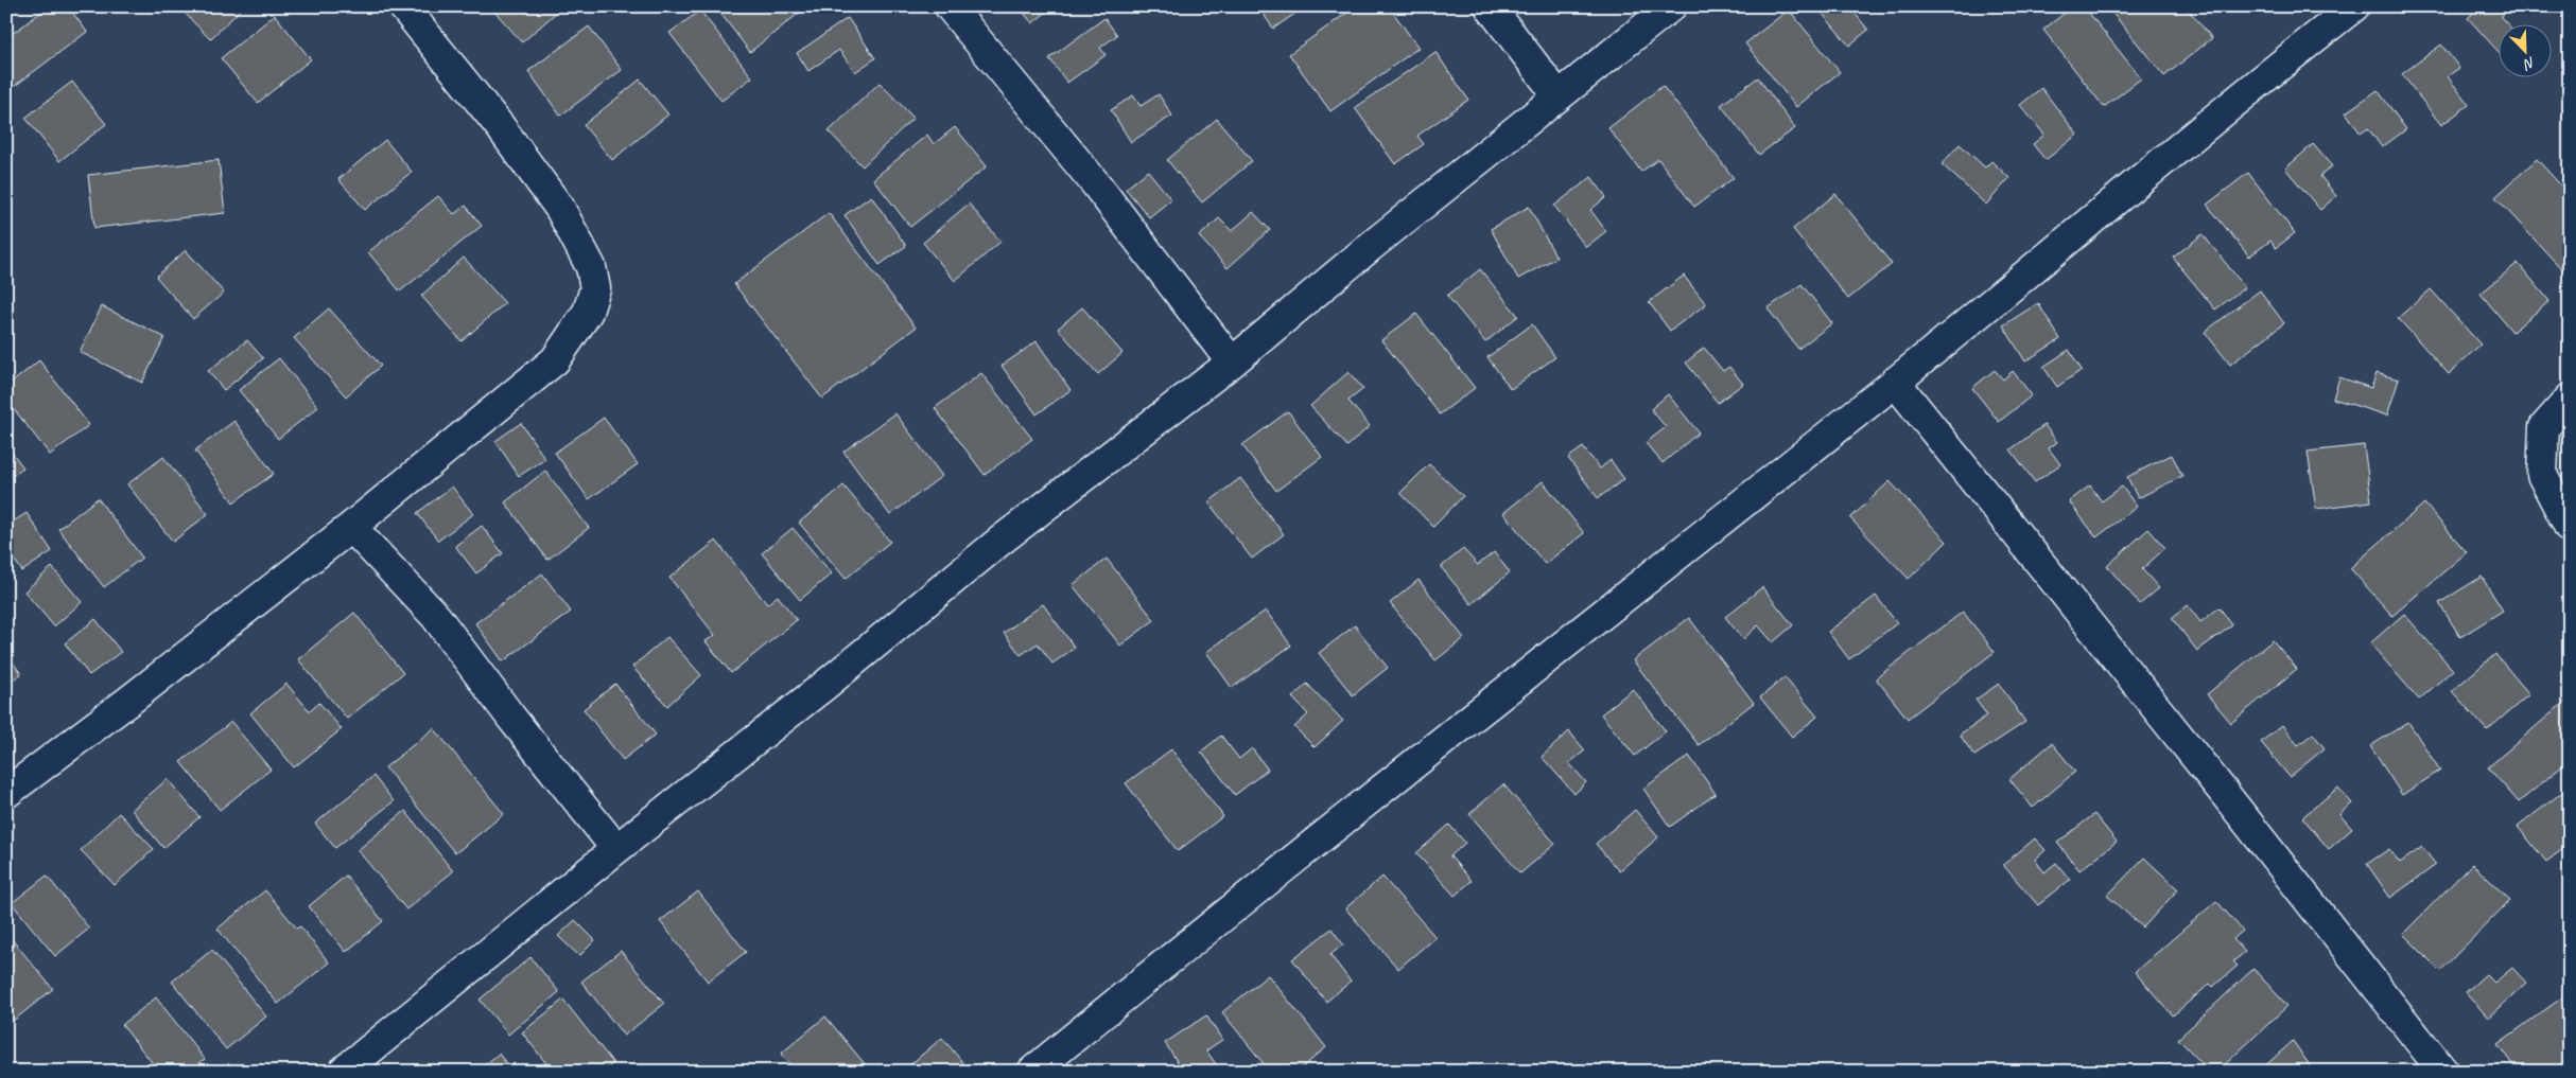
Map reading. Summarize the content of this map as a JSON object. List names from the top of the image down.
{
  "north": "bottom right"
}
